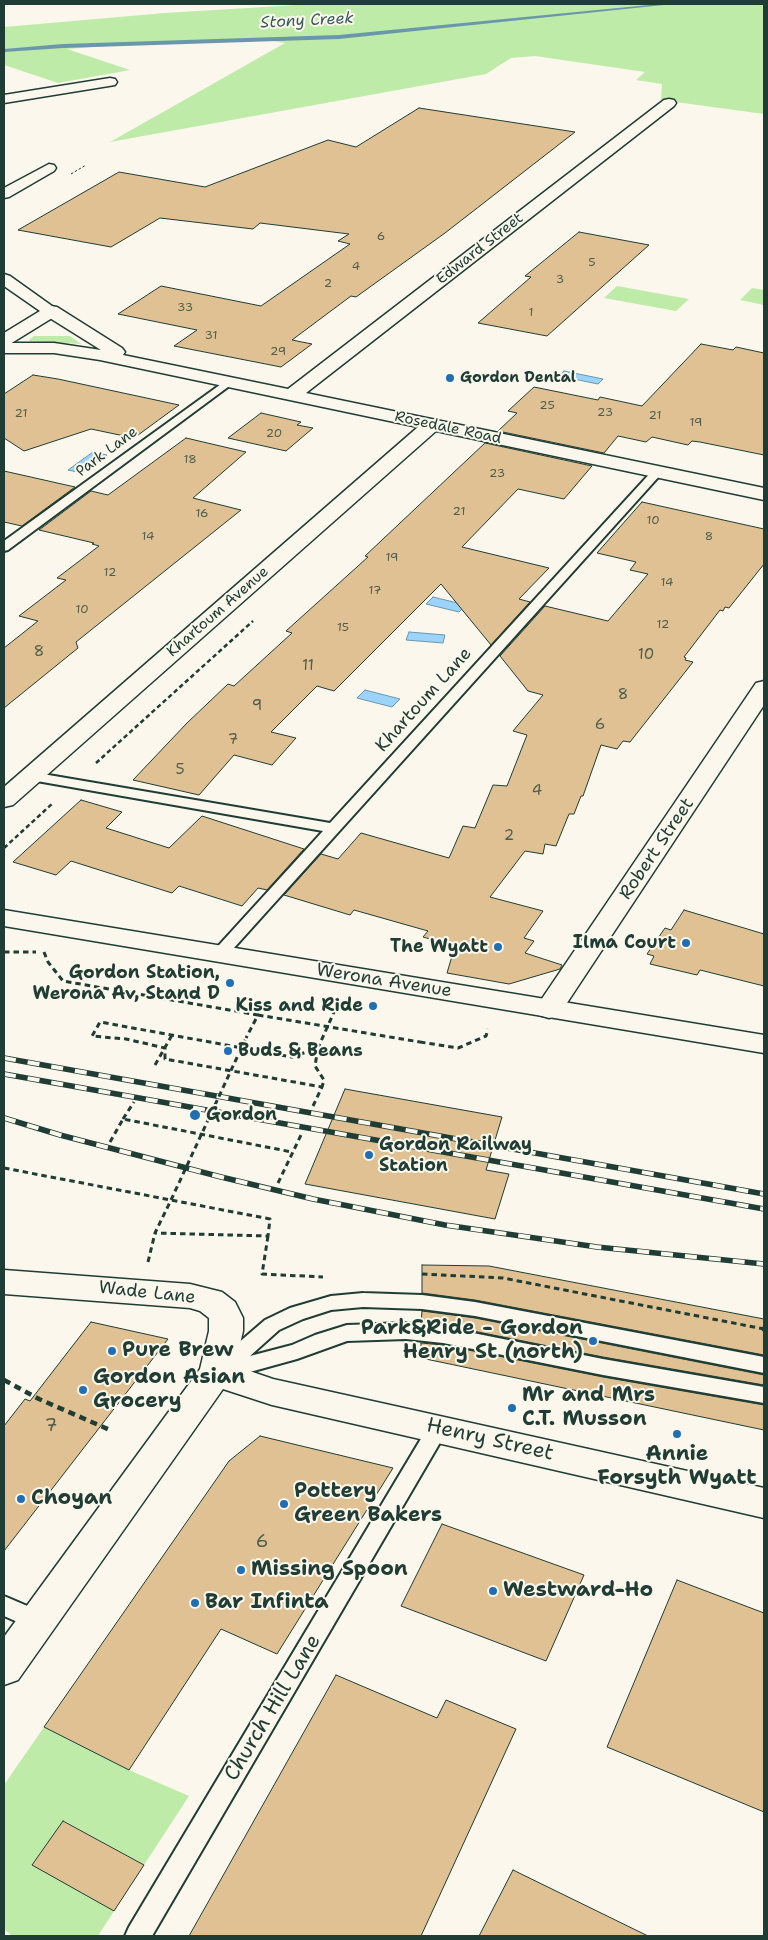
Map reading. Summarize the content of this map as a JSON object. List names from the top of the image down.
{
  "streets": {
    "street": [
      "Edward Street",
      "Rosedale Road",
      "Khartoum Avenue",
      "Robert Street",
      "Werona Avenue",
      "Wade Lane",
      "Henry Street"
    ],
    "lane": ["Park Lane", "Khartoum Lane", "Church Hill Lane"]
  },
  "crossings": [
    ["Edward Street", "Rosedale Road"],
    ["Rosedale Road", "Park Lane"],
    ["Rosedale Road", "Khartoum Avenue"],
    ["Rosedale Road", "Khartoum Lane"],
    ["Khartoum Lane", "Werona Avenue"],
    ["Robert Street", "Werona Avenue"],
    ["Wade Lane", "Henry Street"],
    ["Henry Street", "Church Hill Lane"]
  ],
  "water": ["Stony Creek"],
  "places": [
    "Gordon Dental",
    "Ilma Court",
    "The Wyatt",
    "Gordon Station, Werona Av, Stand D",
    "Kiss and Ride",
    "Buds & Beans",
    "Gordon",
    "Gordon Railway Station",
    "Park&Ride - Gordon Henry St (north)",
    "Pure Brew",
    "Gordon Asian Grocery",
    "Mr and Mrs C.T. Musson",
    "Annie Forsyth Wyatt",
    "Choyan",
    "Pottery Green Bakers",
    "Missing Spoon",
    "Westward-Ho",
    "Bar Infinta"
  ],
  "house_numbers": [
    "6",
    "5",
    "4",
    "3",
    "2",
    "33",
    "1",
    "31",
    "29",
    "25",
    "23",
    "21",
    "21",
    "19",
    "20",
    "18",
    "23",
    "21",
    "16",
    "10",
    "14",
    "8",
    "19",
    "12",
    "14",
    "17",
    "10",
    "12",
    "15",
    "8",
    "10",
    "11",
    "8",
    "9",
    "6",
    "7",
    "5",
    "4",
    "2",
    "7",
    "6"
  ]
}
